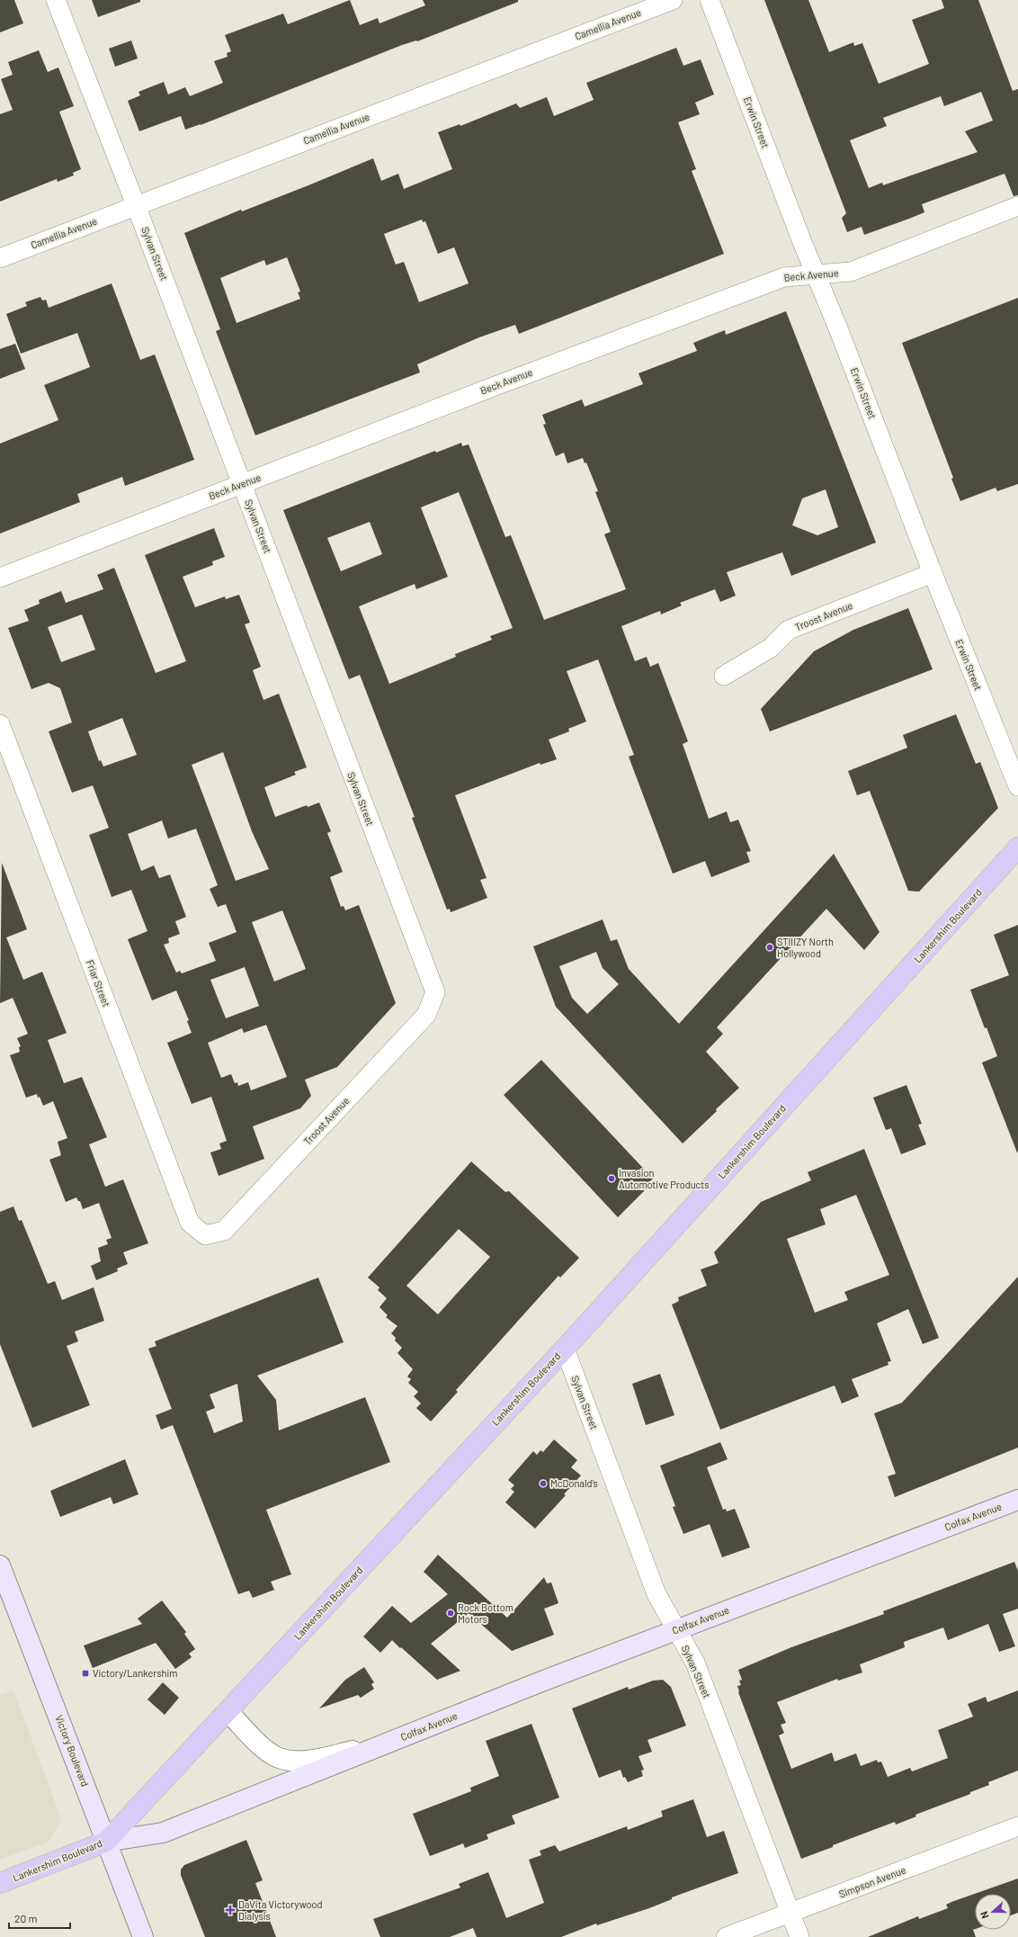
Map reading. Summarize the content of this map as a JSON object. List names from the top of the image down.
{
  "streets": {
    "main road": ["Lankershim Boulevard", "Colfax Avenue", "Victory Boulevard"],
    "street": [
      "Camellia Avenue",
      "Erwin Street",
      "Sylvan Street",
      "Beck Avenue",
      "Troost Avenue",
      "Friar Street",
      "Simpson Avenue"
    ]
  },
  "crossings": [
    ["Camellia Avenue", "Sylvan Street"],
    ["Erwin Street", "Beck Avenue"],
    ["Erwin Street", "Troost Avenue"],
    ["Sylvan Street", "Beck Avenue"],
    ["Sylvan Street", "Troost Avenue"],
    ["Sylvan Street", "Lankershim Boulevard"],
    ["Sylvan Street", "Colfax Avenue"],
    ["Sylvan Street", "Simpson Avenue"],
    ["Troost Avenue", "Friar Street"],
    ["Lankershim Boulevard", "Colfax Avenue"],
    ["Lankershim Boulevard", "Victory Boulevard"],
    ["Colfax Avenue", "Victory Boulevard"]
  ],
  "places": {
    "other": [
      "STIIIZY North Hollywood",
      "Invasion Automotive Products",
      "McDonald's",
      "Rock Bottom Motors"
    ],
    "transit": ["Victory/Lankershim"],
    "health": ["DaVita Victorywood Dialysis"]
  },
  "scale_bar": "20 m",
  "north": "left"
}
